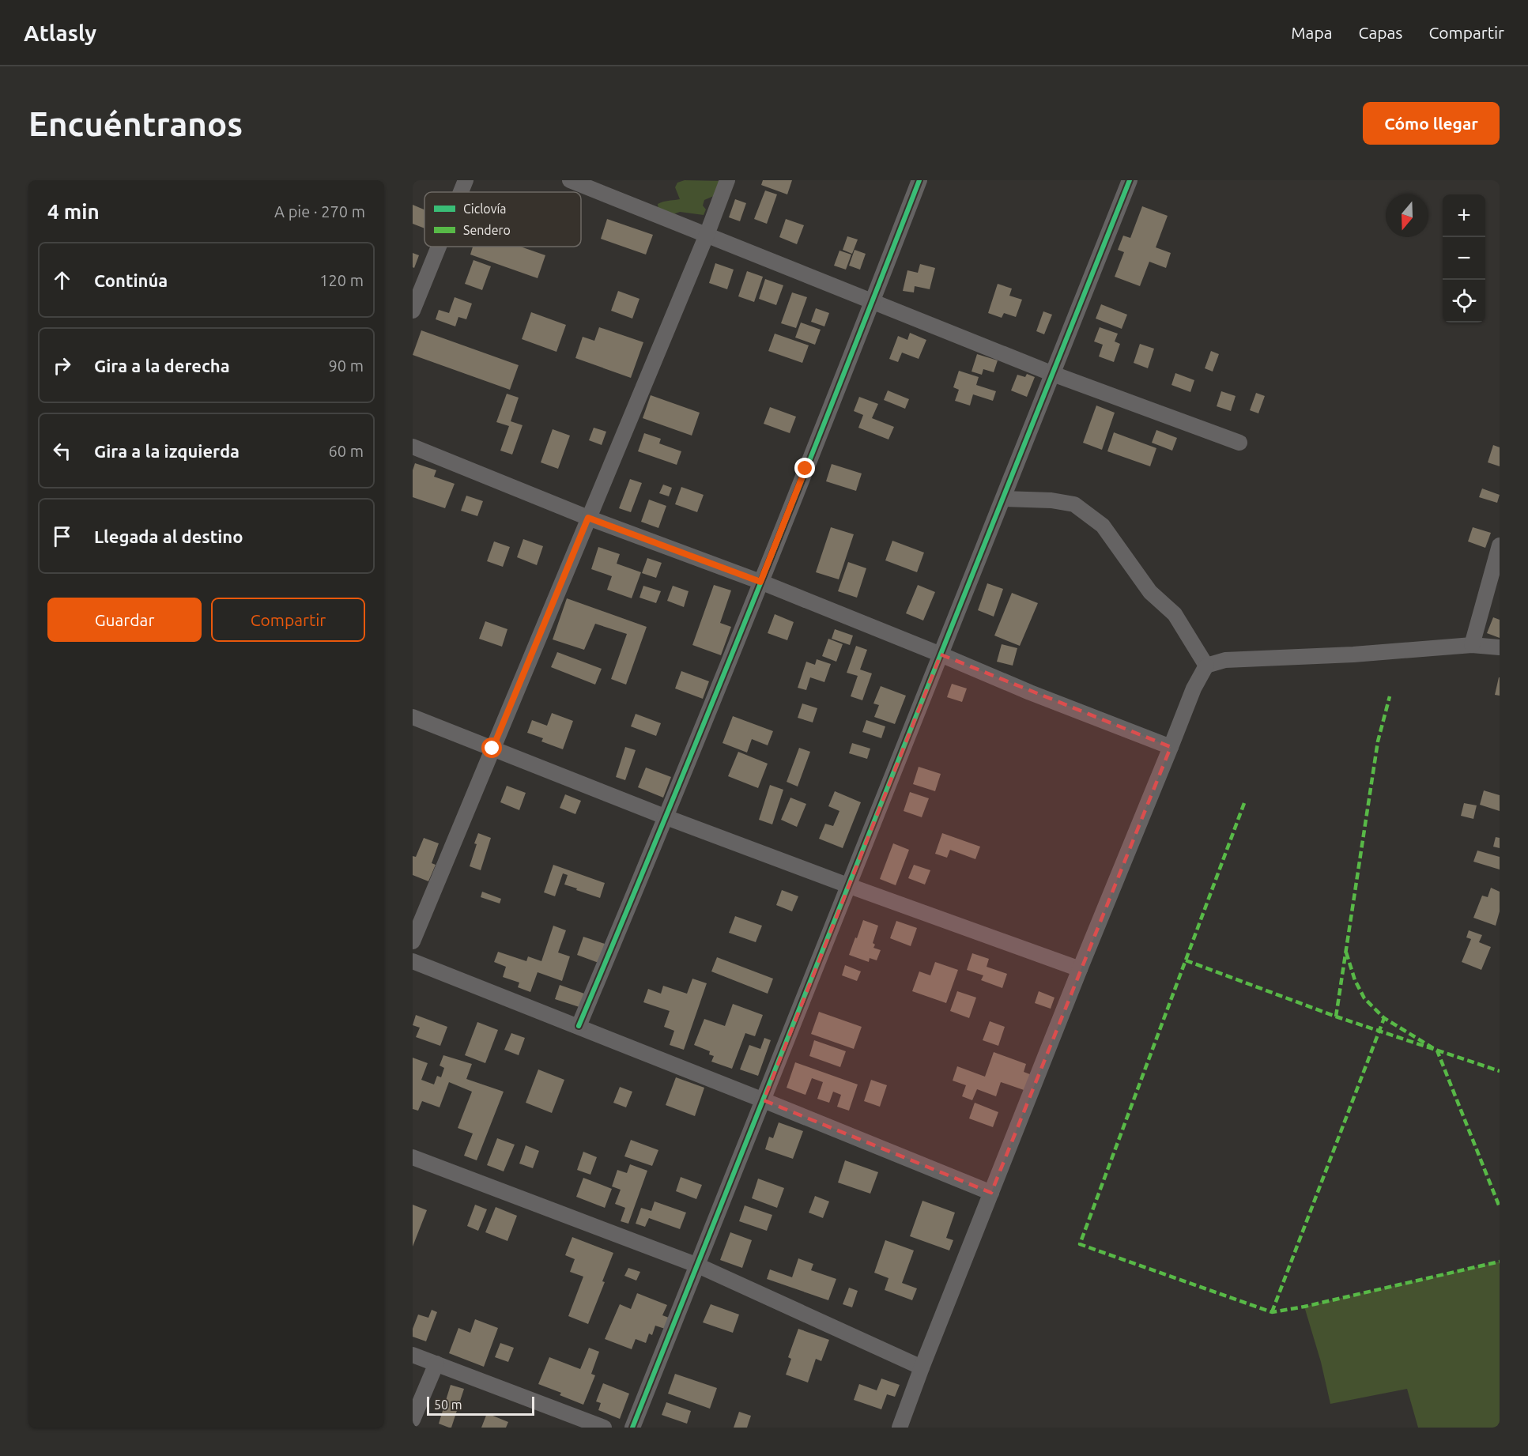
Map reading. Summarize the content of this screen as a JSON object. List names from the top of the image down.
{
  "legend": ["Ciclovía", "Sendero"],
  "scale_bar": "50 m",
  "north": "bottom",
  "page": {
    "header": "Atlasly",
    "nav": ["Mapa", "Capas", "Compartir"],
    "buttons": [
      "Cómo llegar",
      ["Guardar", "Compartir"]
    ],
    "title": "Encuéntranos",
    "heading": ["4 min", "A pie · 270 m"],
    "map_buttons": ["+", "−"],
    "list": [
      ["Continúa", "120 m"],
      ["Gira a la derecha", "90 m"],
      ["Gira a la izquierda", "60 m"],
      "Llegada al destino"
    ],
    "scale": "50 m"
  }
}
